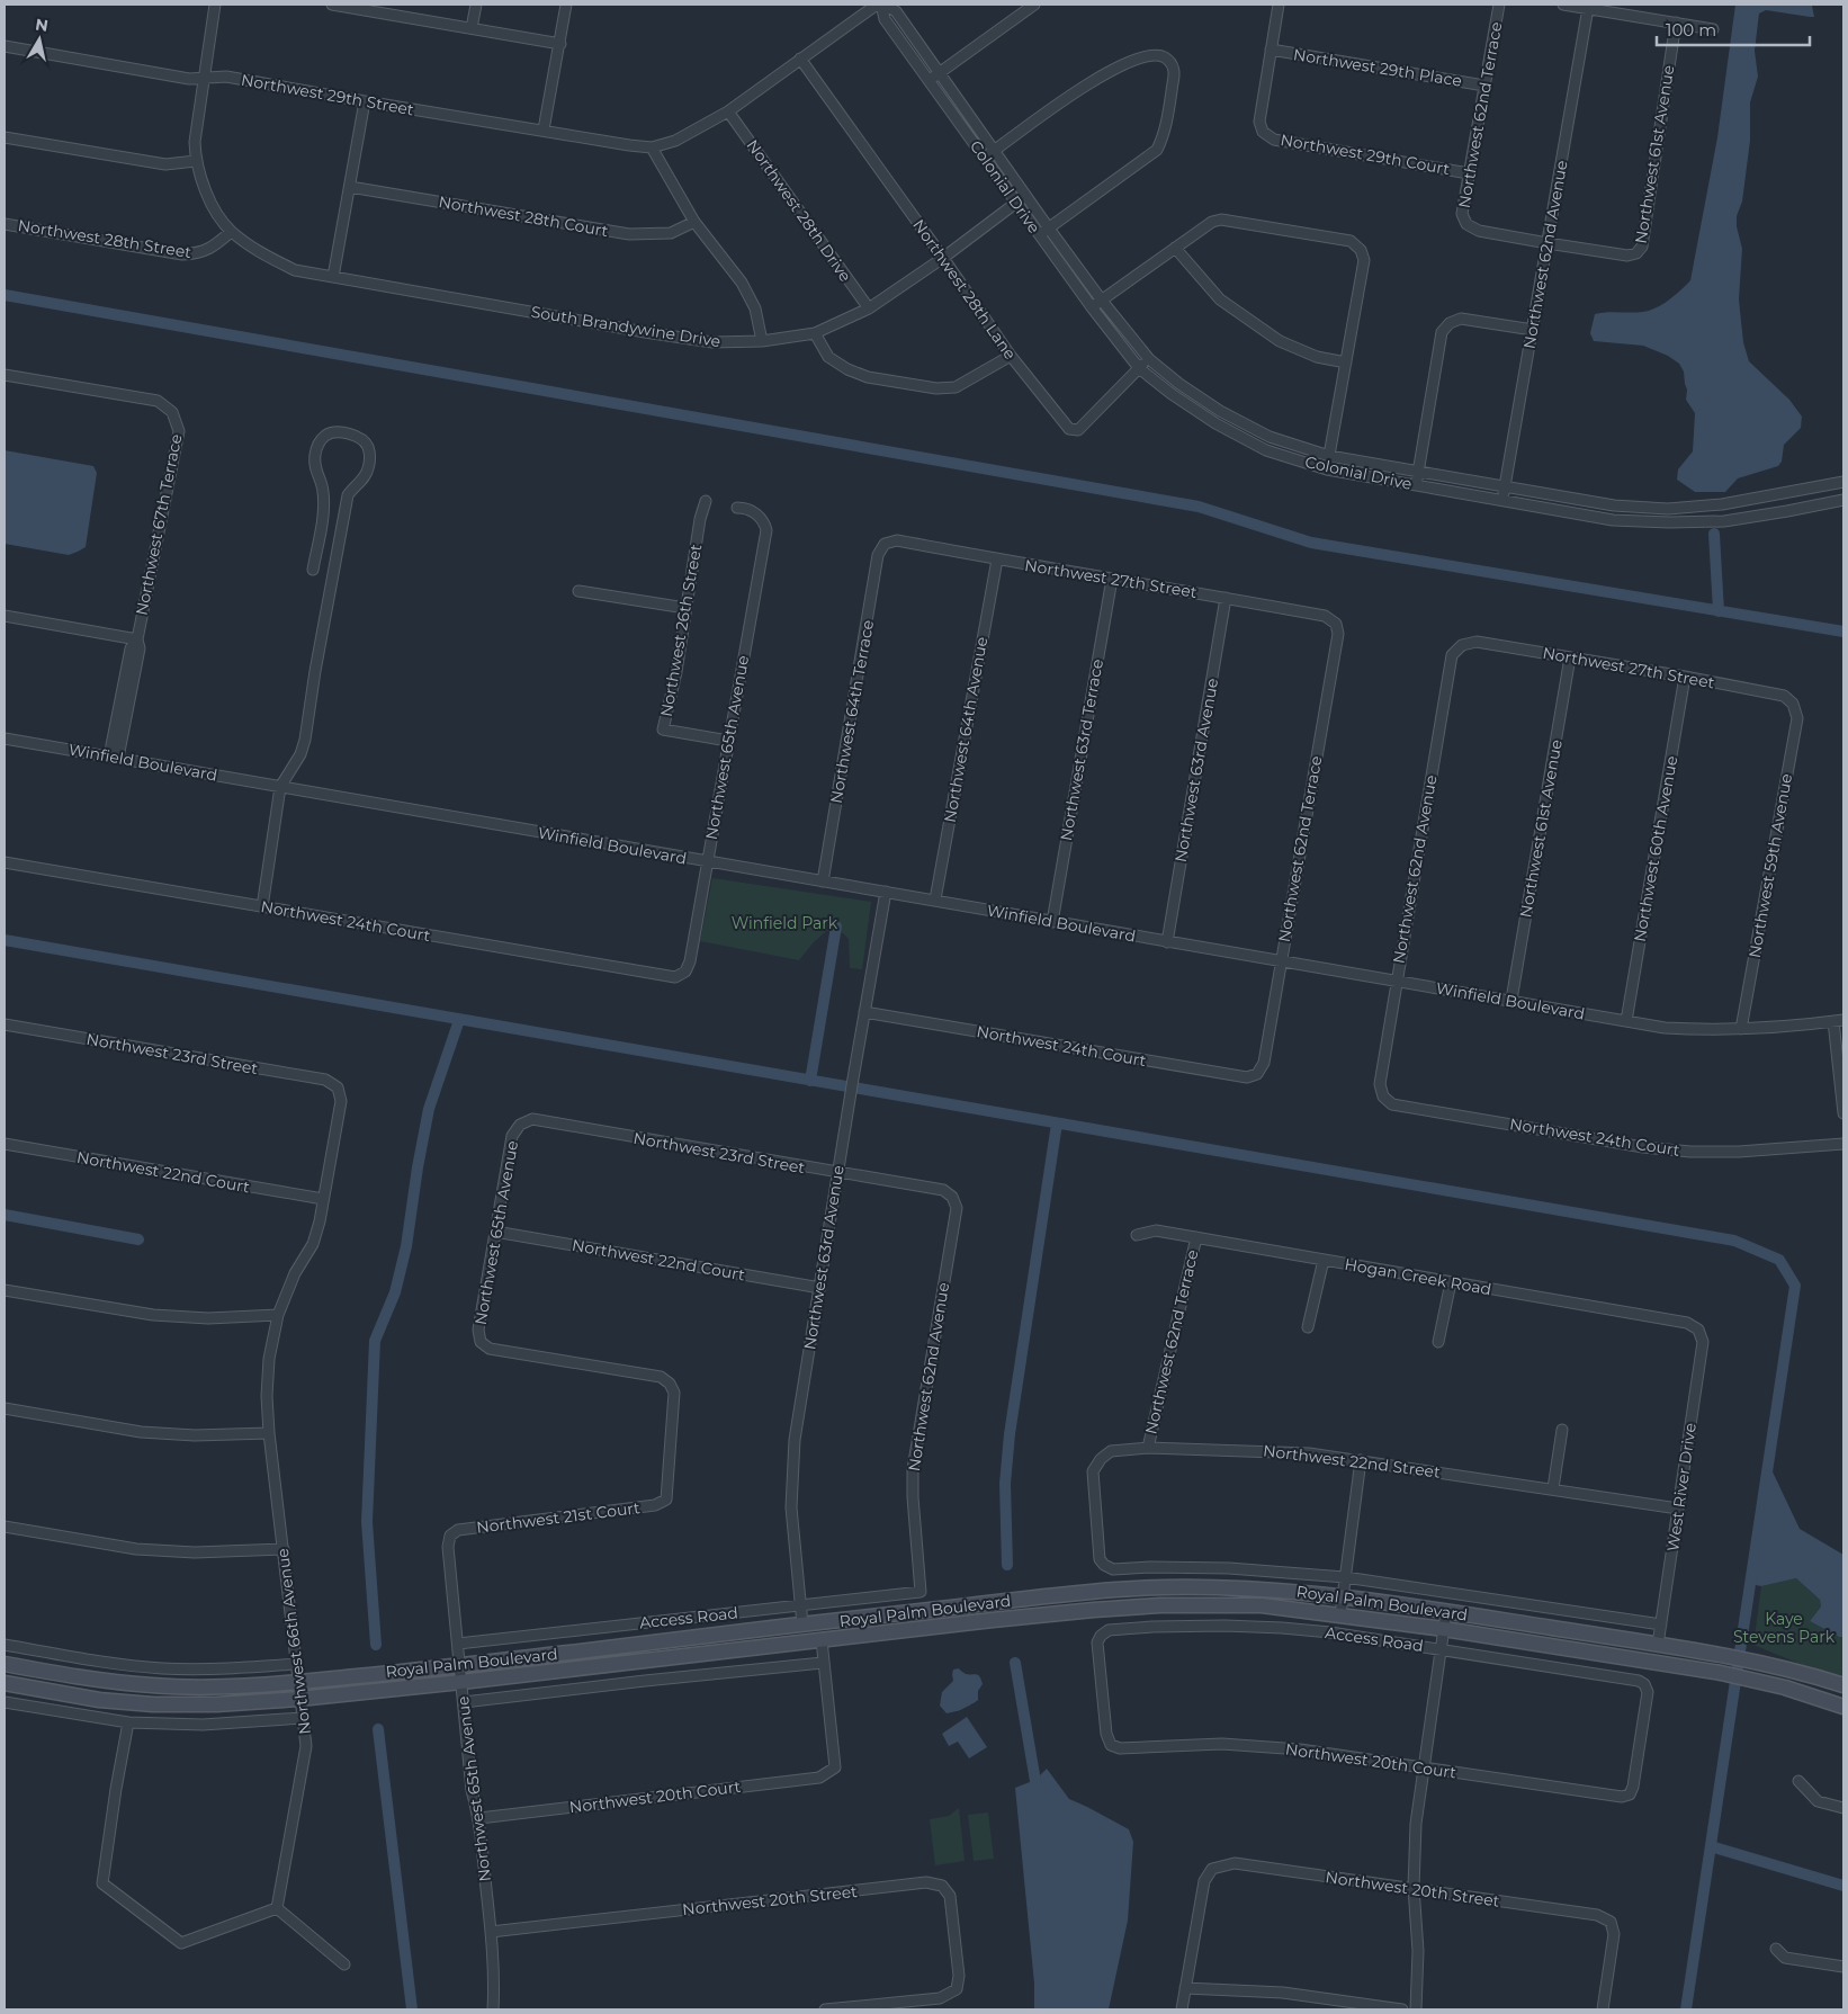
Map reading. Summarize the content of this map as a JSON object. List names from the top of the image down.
{
  "streets": {
    "main road": ["Royal Palm Boulevard"],
    "street": [
      "Northwest 29th Place",
      "Northwest 29th Street",
      "Northwest 62nd Terrace",
      "Northwest 29th Court",
      "Northwest 61st Avenue",
      "Colonial Drive",
      "Northwest 28th Drive",
      "Northwest 28th Court",
      "Northwest 28th Street",
      "Northwest 62nd Avenue",
      "Northwest 28th Lane",
      "South Brandywine Drive",
      "Northwest 67th Terrace",
      "Northwest 27th Street",
      "Northwest 26th Street",
      "Northwest 64th Terrace",
      "Northwest 64th Avenue",
      "Northwest 65th Avenue",
      "Northwest 63rd Terrace",
      "Winfield Boulevard",
      "Northwest 63rd Avenue",
      "Northwest 60th Avenue",
      "Northwest 59th Avenue",
      "Northwest 24th Court",
      "Northwest 23rd Street",
      "Northwest 22nd Court",
      "Hogan Creek Road",
      "Northwest 22nd Street",
      "West River Drive",
      "Northwest 21st Court",
      "Access Road",
      "Northwest 66th Avenue",
      "Northwest 20th Court",
      "Northwest 20th Street"
    ]
  },
  "crossings": [
    ["Northwest 29th Place", "Northwest 62nd Terrace"],
    ["Northwest 29th Place", "Northwest 29th Court"],
    ["Northwest 29th Street", "South Brandywine Drive"],
    ["Northwest 62nd Terrace", "Northwest 29th Court"],
    ["Northwest 62nd Terrace", "Northwest 61st Avenue"],
    ["Northwest 62nd Terrace", "Northwest 62nd Avenue"],
    ["Northwest 62nd Terrace", "Northwest 27th Street"],
    ["Northwest 62nd Terrace", "Winfield Boulevard"],
    ["Northwest 62nd Terrace", "Northwest 24th Court"],
    ["Northwest 62nd Terrace", "Hogan Creek Road"],
    ["Northwest 62nd Terrace", "Northwest 22nd Street"],
    ["Northwest 61st Avenue", "Northwest 62nd Avenue"],
    ["Northwest 61st Avenue", "Northwest 27th Street"],
    ["Northwest 61st Avenue", "Winfield Boulevard"],
    ["Colonial Drive", "Northwest 62nd Avenue"],
    ["Colonial Drive", "Northwest 28th Lane"],
    ["Colonial Drive", "South Brandywine Drive"],
    ["Northwest 28th Drive", "South Brandywine Drive"],
    ["Northwest 28th Street", "South Brandywine Drive"],
    ["Northwest 62nd Avenue", "Northwest 27th Street"],
    ["Northwest 62nd Avenue", "Winfield Boulevard"],
    ["Northwest 62nd Avenue", "Northwest 24th Court"],
    ["Northwest 62nd Avenue", "Northwest 23rd Street"],
    ["Northwest 62nd Avenue", "Access Road"],
    ["Northwest 28th Lane", "South Brandywine Drive"],
    ["Northwest 67th Terrace", "Winfield Boulevard"],
    ["Northwest 27th Street", "Northwest 64th Terrace"],
    ["Northwest 27th Street", "Northwest 64th Avenue"],
    ["Northwest 27th Street", "Northwest 63rd Terrace"],
    ["Northwest 27th Street", "Northwest 63rd Avenue"],
    ["Northwest 27th Street", "Northwest 60th Avenue"],
    ["Northwest 27th Street", "Northwest 59th Avenue"],
    ["Northwest 26th Street", "Northwest 65th Avenue"],
    ["Northwest 64th Terrace", "Winfield Boulevard"],
    ["Northwest 64th Avenue", "Winfield Boulevard"],
    ["Northwest 65th Avenue", "Winfield Boulevard"],
    ["Northwest 65th Avenue", "Northwest 24th Court"],
    ["Northwest 65th Avenue", "Northwest 23rd Street"],
    ["Northwest 65th Avenue", "Northwest 22nd Court"],
    ["Northwest 65th Avenue", "Northwest 21st Court"],
    ["Northwest 65th Avenue", "Royal Palm Boulevard"],
    ["Northwest 65th Avenue", "Access Road"],
    ["Northwest 65th Avenue", "Northwest 20th Court"],
    ["Northwest 65th Avenue", "Northwest 20th Street"],
    ["Northwest 63rd Terrace", "Winfield Boulevard"],
    ["Winfield Boulevard", "Northwest 63rd Avenue"],
    ["Winfield Boulevard", "Northwest 60th Avenue"],
    ["Winfield Boulevard", "Northwest 59th Avenue"],
    ["Northwest 63rd Avenue", "Northwest 24th Court"],
    ["Northwest 63rd Avenue", "Northwest 23rd Street"],
    ["Northwest 63rd Avenue", "Northwest 22nd Court"],
    ["Northwest 63rd Avenue", "Royal Palm Boulevard"],
    ["Northwest 63rd Avenue", "Access Road"],
    ["Northwest 23rd Street", "Northwest 66th Avenue"],
    ["Northwest 22nd Court", "Northwest 66th Avenue"],
    ["Hogan Creek Road", "West River Drive"],
    ["Northwest 22nd Street", "West River Drive"],
    ["West River Drive", "Royal Palm Boulevard"],
    ["Royal Palm Boulevard", "Northwest 66th Avenue"],
    ["Access Road", "Northwest 20th Court"]
  ],
  "parks": ["Winfield Park", "Kaye Stevens Park"],
  "scale_bar": "100 m",
  "north": "top"
}
